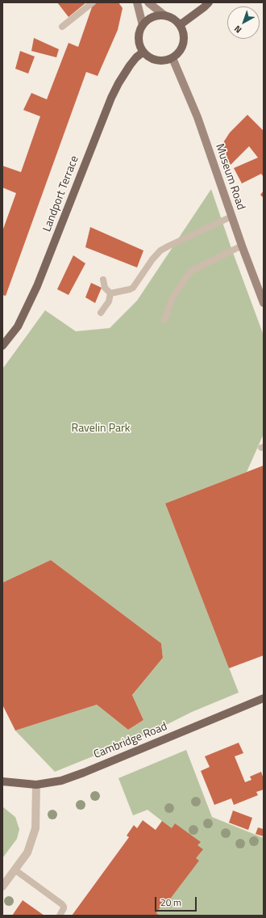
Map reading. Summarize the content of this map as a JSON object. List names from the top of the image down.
{
  "streets": {
    "main road": ["Museum Road", "Landport Terrace", "Cambridge Road"]
  },
  "crossings": [
    ["Museum Road", "Landport Terrace"]
  ],
  "parks": ["Ravelin Park"],
  "scale_bar": "20 m",
  "north": "bottom left"
}
